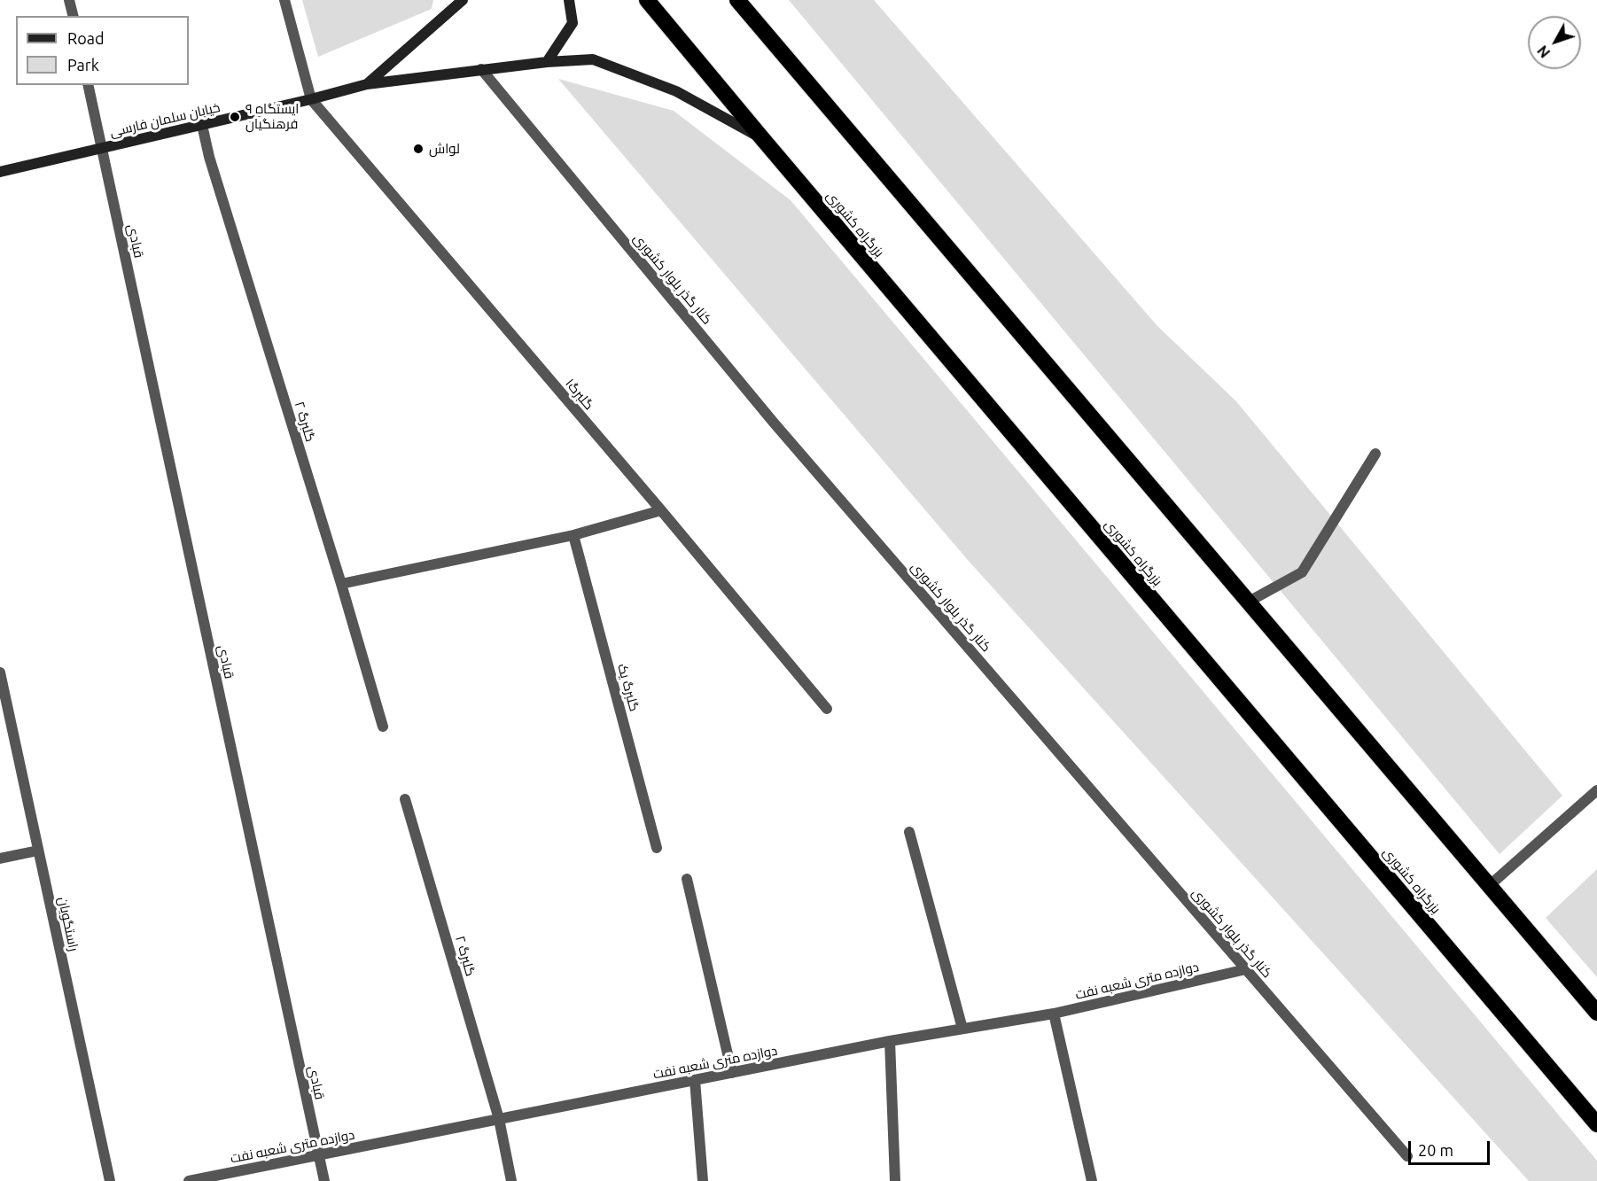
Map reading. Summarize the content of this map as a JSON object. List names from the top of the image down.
{
  "streets": {
    "highway": ["بزرگراه کشوری"],
    "street": [
      "خیابان سلمان فارسی",
      "قبادی",
      "کنار گذر بلوار کشوری",
      "گلبرگ۱",
      "گلبرگ ۲",
      "گلبرگ یک",
      "راستگویان",
      "دوازده متری شعبه نفت"
    ]
  },
  "crossings": [
    ["خیابان سلمان فارسی", "بزرگراه کشوری"],
    ["خیابان سلمان فارسی", "قبادی"],
    ["خیابان سلمان فارسی", "کنار گذر بلوار کشوری"],
    ["خیابان سلمان فارسی", "گلبرگ۱"],
    ["خیابان سلمان فارسی", "گلبرگ ۲"],
    ["قبادی", "دوازده متری شعبه نفت"],
    ["کنار گذر بلوار کشوری", "دوازده متری شعبه نفت"],
    ["گلبرگ ۲", "دوازده متری شعبه نفت"]
  ],
  "places": ["ایستگاه ۹ فرهنگیان", "لواش"],
  "legend": ["Road", "Park"],
  "scale_bar": "20 m",
  "north": "bottom left"
}
